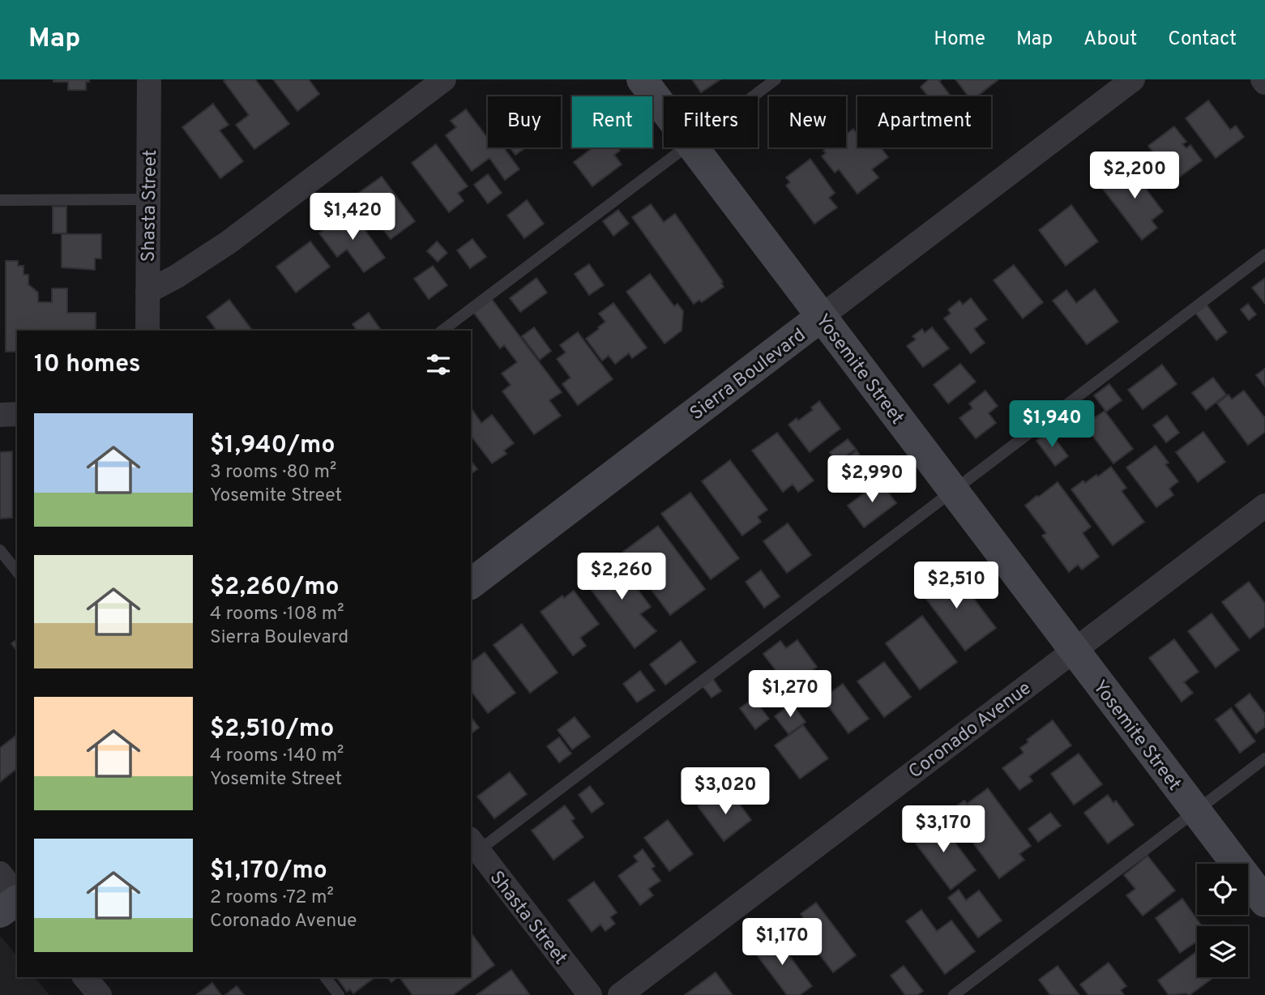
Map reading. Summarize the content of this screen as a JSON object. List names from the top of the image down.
{
  "streets": {
    "street": [
      "Shasta Street",
      "Yosemite Street",
      "Sierra Boulevard",
      "Coronado Avenue"
    ]
  },
  "crossings": [
    ["Yosemite Street", "Sierra Boulevard"],
    ["Yosemite Street", "Coronado Avenue"]
  ],
  "page": {
    "header": "Map",
    "nav": [
      "Home",
      "Map",
      "About",
      "Contact"
    ],
    "chip": [
      "Buy",
      "Rent",
      "Filters",
      "New",
      "Apartment"
    ],
    "price": [
      "$2,200",
      "$1,420",
      "$1,940",
      "$2,990",
      "$2,260",
      "$2,510",
      "$1,270",
      "$3,020",
      "$3,170",
      "$1,170"
    ],
    "heading": "10 homes",
    "list": [
      {
        "name": "$1,940/mo",
        "note": "3 rooms · 80 m² · Yosemite Street"
      },
      {
        "name": "$2,260/mo",
        "note": "4 rooms · 108 m² · Sierra Boulevard"
      },
      {
        "name": "$2,510/mo",
        "note": "4 rooms · 140 m² · Yosemite Street"
      },
      {
        "name": "$1,170/mo",
        "note": "2 rooms · 72 m² · Coronado Avenue"
      }
    ]
  }
}
